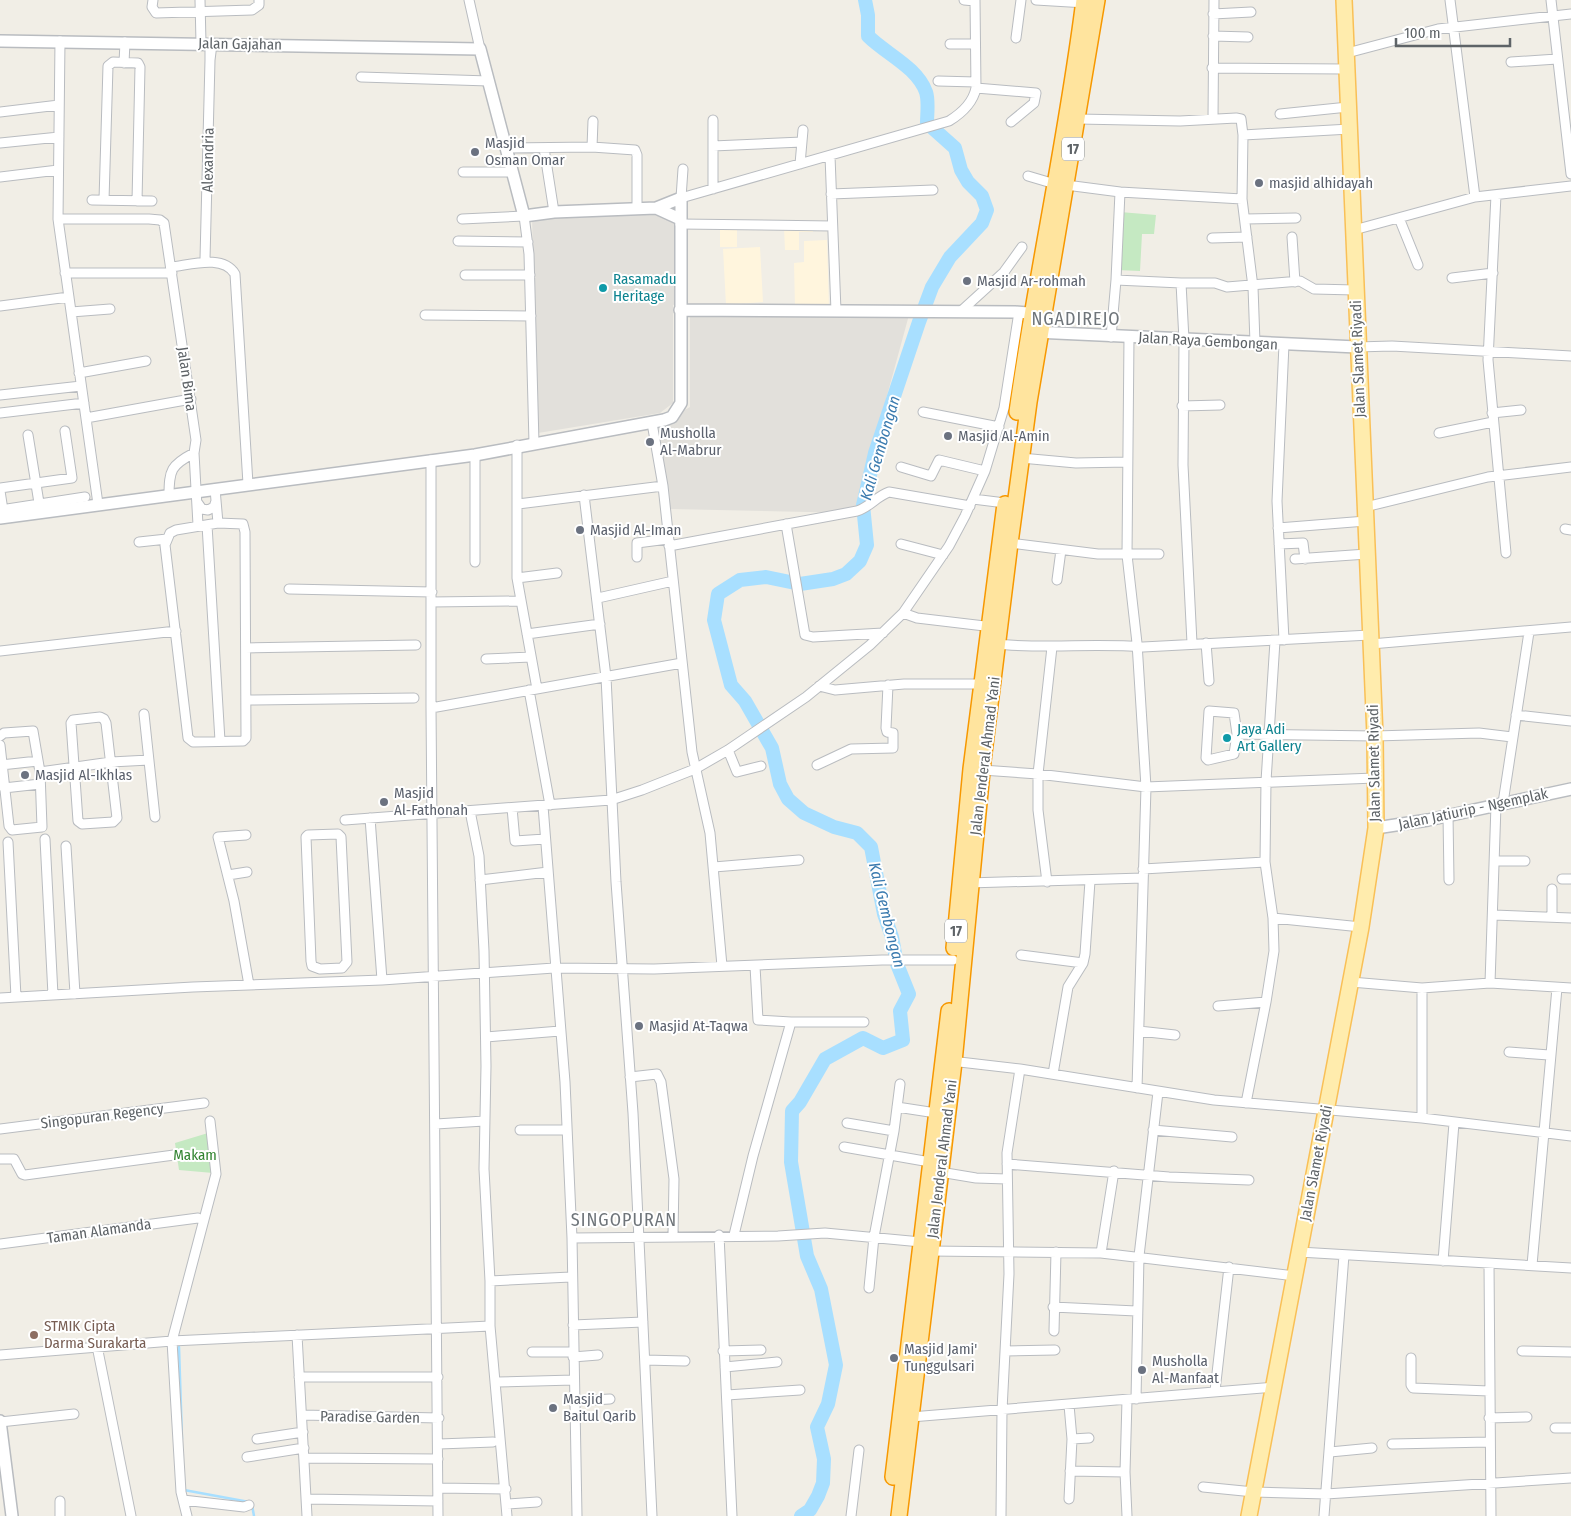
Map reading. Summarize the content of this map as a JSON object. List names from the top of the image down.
{
  "streets": {
    "highway": ["17", "Jalan Jenderal Ahmad Yani"],
    "main road": ["Jalan Slamet Riyadi"],
    "street": [
      "Jalan Gajahan",
      "Alexandria",
      "Jalan Raya Gembongan",
      "Jalan Bima",
      "Jalan Jatiurip - Ngemplak",
      "Singopuran Regency",
      "Taman Alamanda",
      "Paradise Garden"
    ]
  },
  "crossings": [
    ["Jalan Gajahan", "Alexandria"],
    ["Jalan Raya Gembongan", "Jalan Slamet Riyadi"],
    ["Jalan Raya Gembongan", "Jalan Jenderal Ahmad Yani"],
    ["Jalan Slamet Riyadi", "Jalan Jatiurip - Ngemplak"]
  ],
  "districts": ["NGADIREJO", "SINGOPURAN"],
  "water": ["Kali Gembongan"],
  "parks": ["Makam"],
  "places": [
    "Masjid Osman Omar",
    "masjid alhidayah",
    "Masjid Ar-rohmah",
    "Rasamadu Heritage",
    "Masjid Al-Amin",
    "Musholla Al-Mabrur",
    "Masjid Al-Iman",
    "Jaya Adi Art Gallery",
    "Masjid Al-Ikhlas",
    "Masjid Al-Fathonah",
    "Masjid At-Taqwa",
    "STMIK Cipta Darma Surakarta",
    "Masjid Jami' Tunggulsari",
    "Musholla Al-Manfaat",
    "Masjid Baitul Qarib"
  ],
  "scale_bar": "100 m"
}
